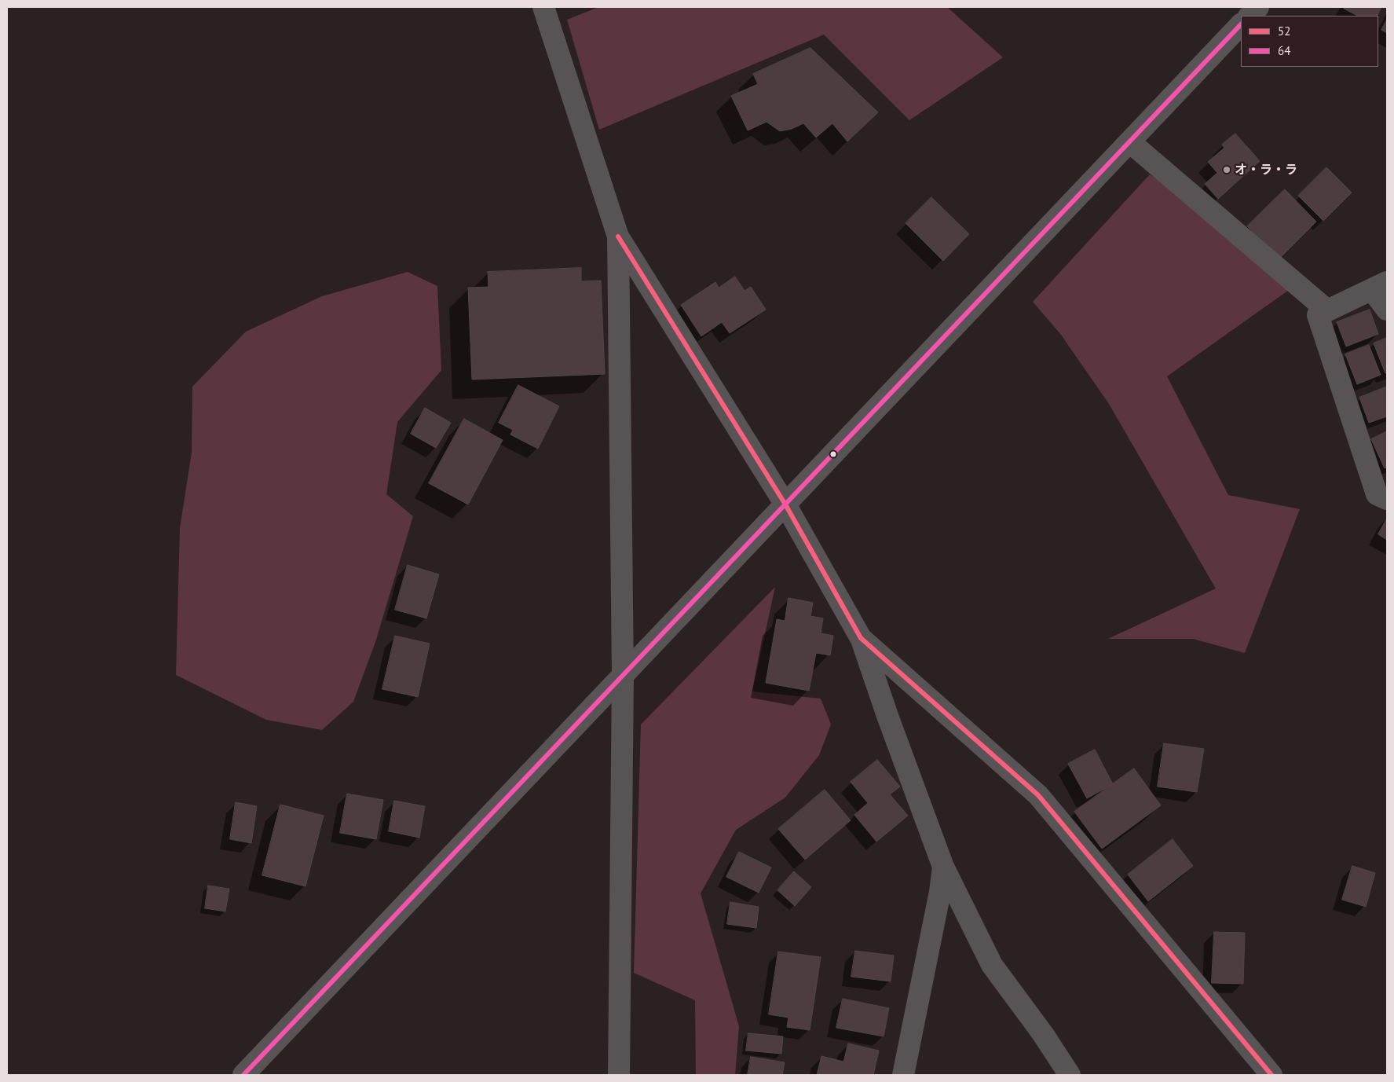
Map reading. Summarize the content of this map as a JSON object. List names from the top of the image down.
{
  "places": ["オ・ラ・ラ"],
  "lines": ["transit line 64", "transit line 52"],
  "legend": ["52", "64"]
}
